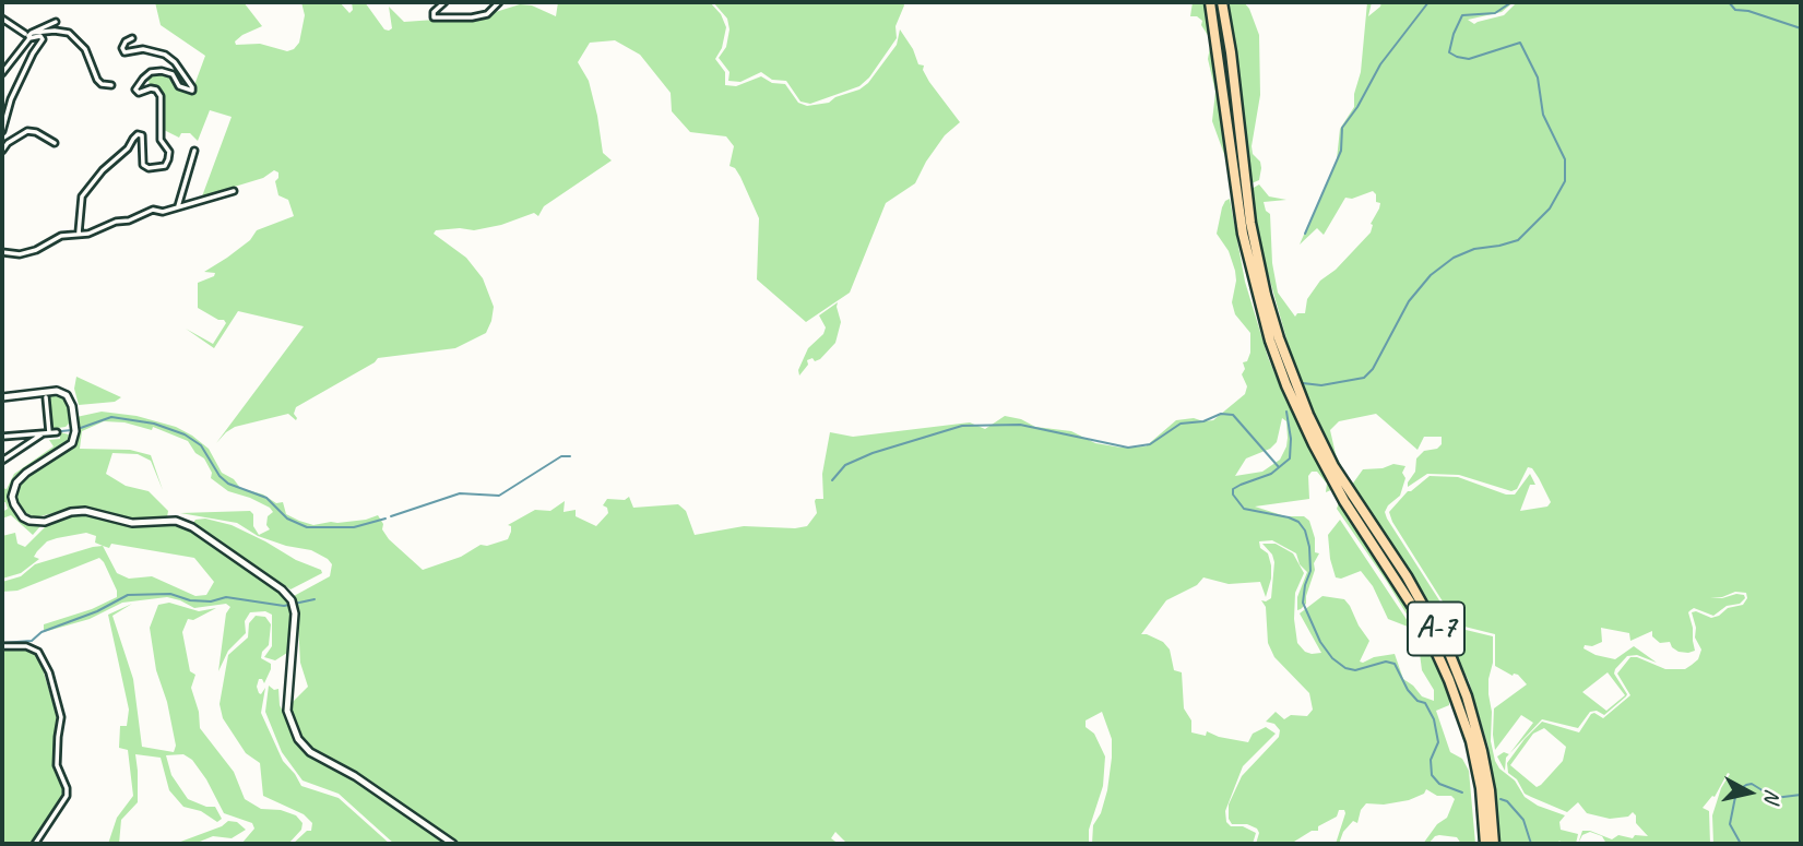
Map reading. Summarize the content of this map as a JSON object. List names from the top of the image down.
{
  "streets": {
    "highway": ["A-7"]
  },
  "north": "right"
}
